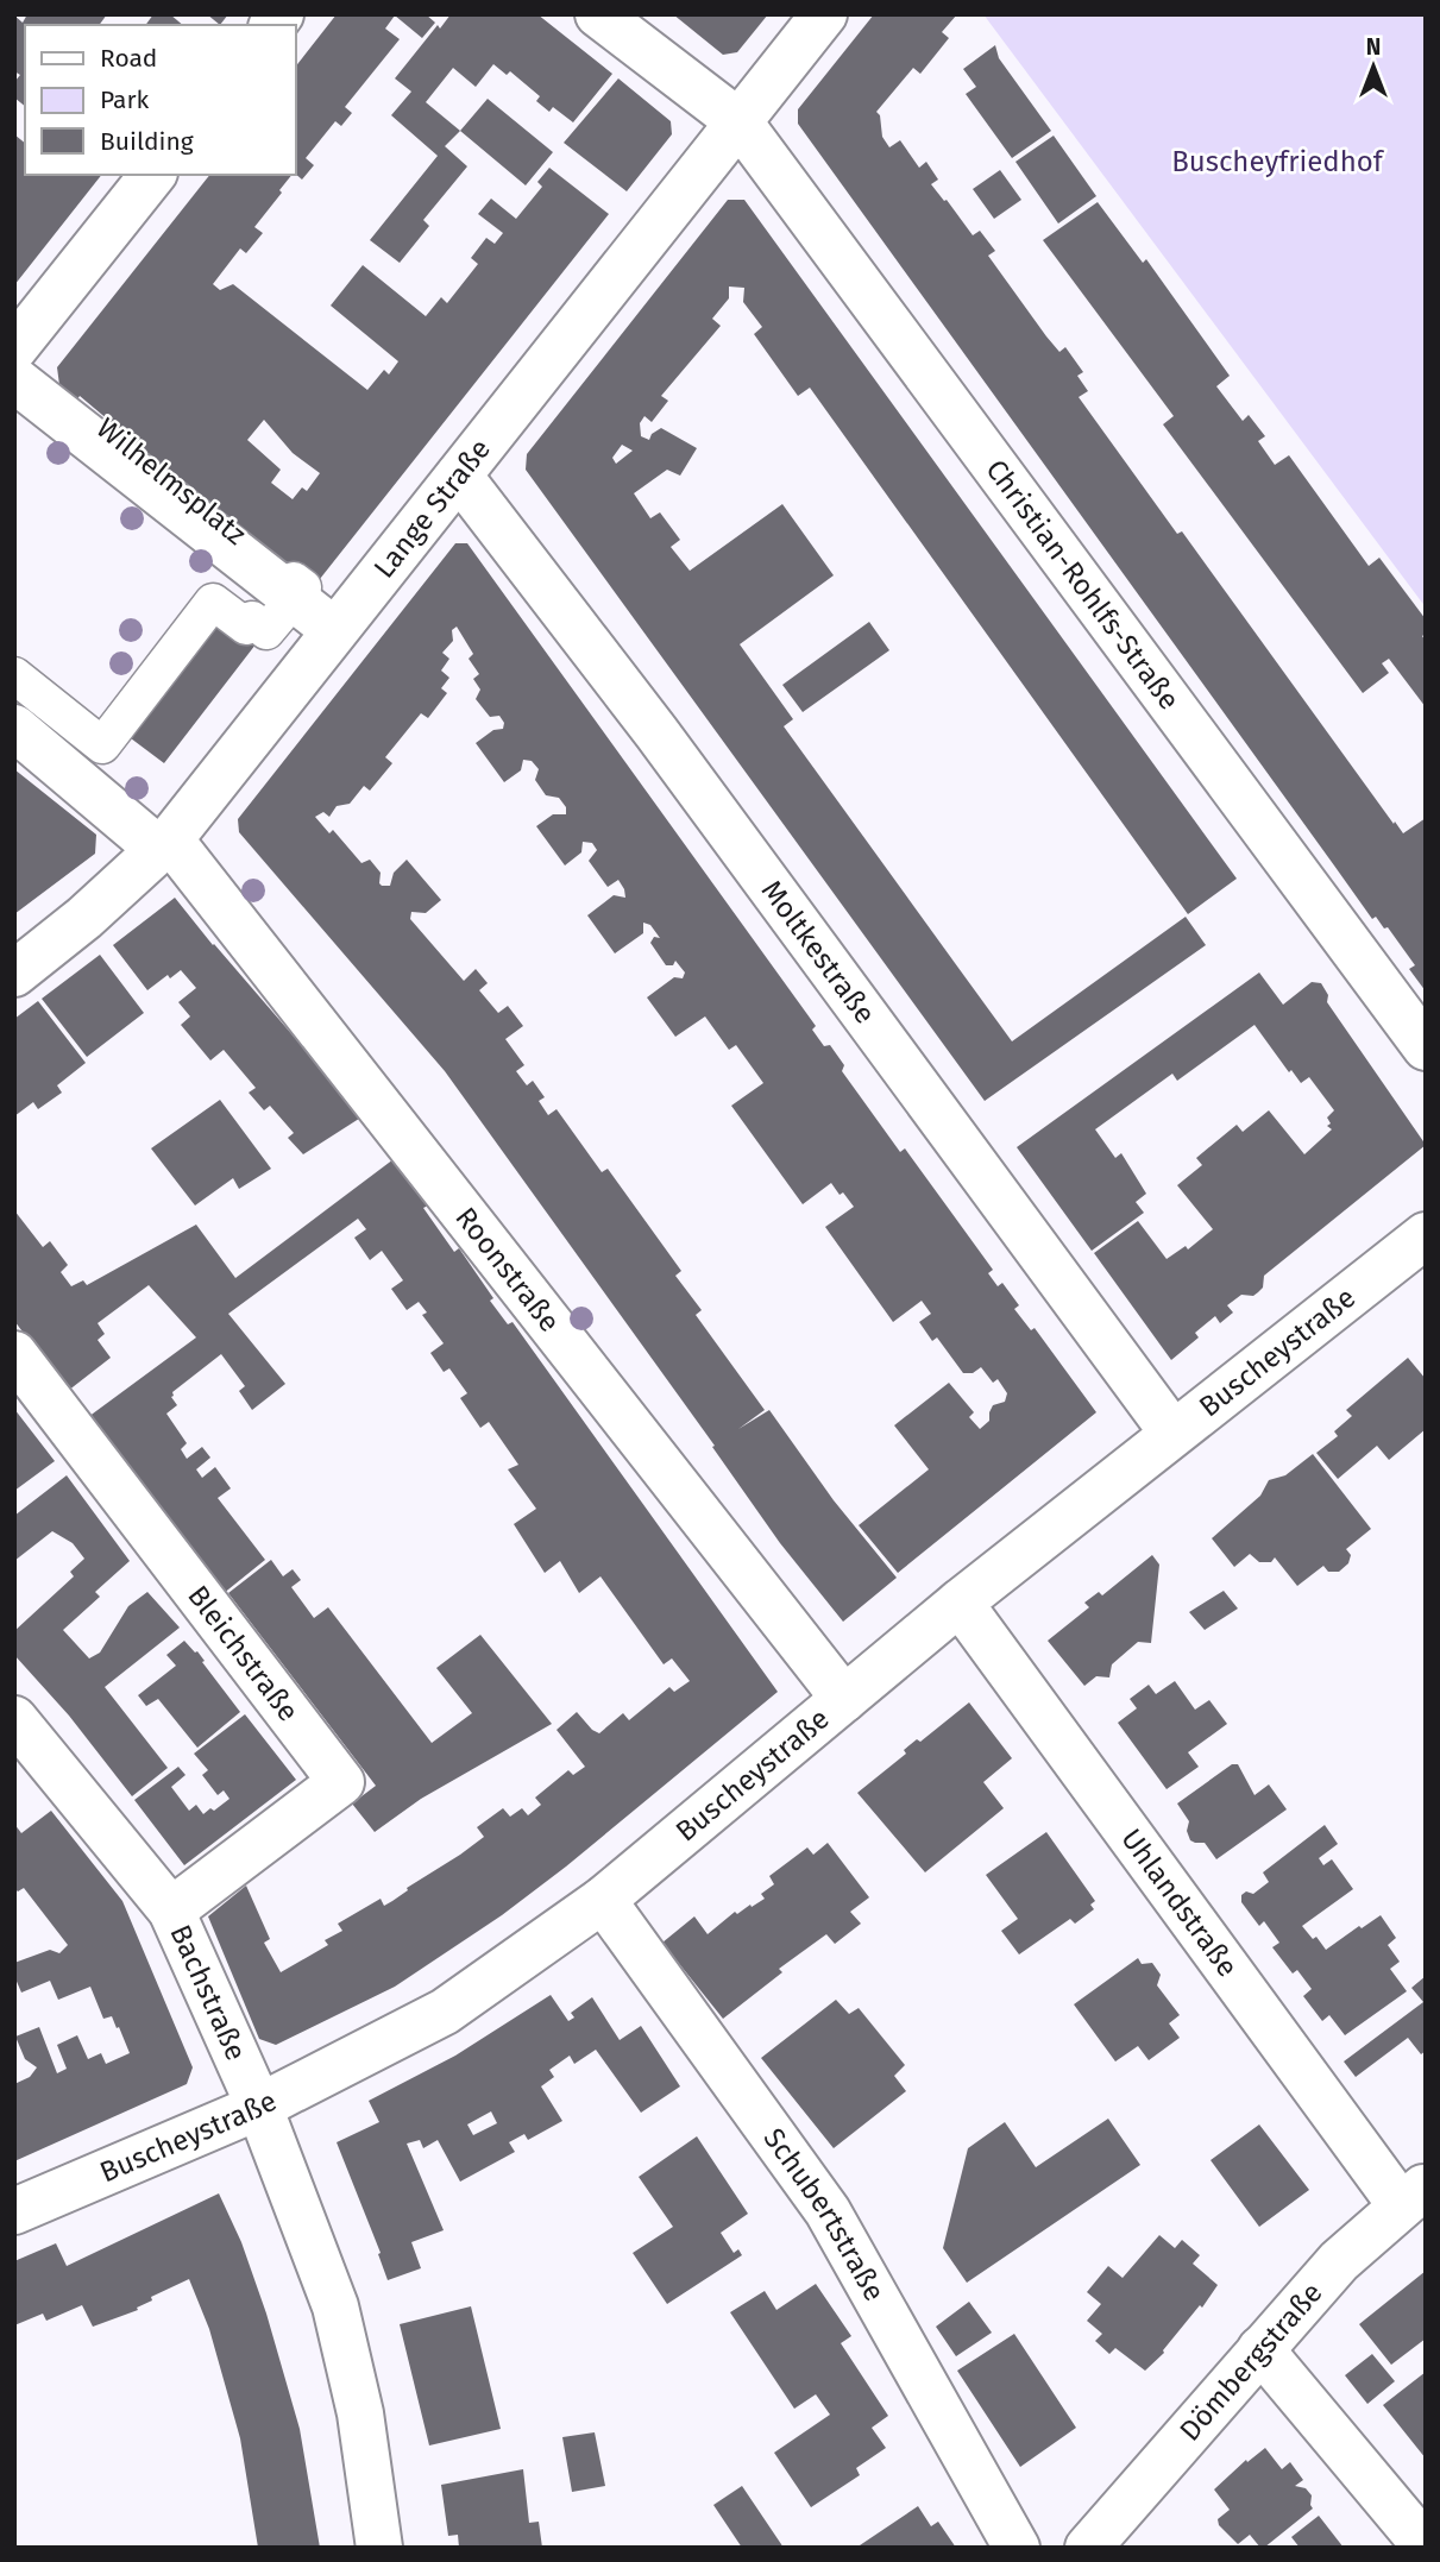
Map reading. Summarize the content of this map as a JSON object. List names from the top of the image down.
{
  "streets": {
    "street": [
      "Wilhelmsplatz",
      "Lange Straße",
      "Christian-Rohlfs-Straße",
      "Moltkestraße",
      "Roonstraße",
      "Buscheystraße",
      "Bleichstraße",
      "Uhlandstraße",
      "Bachstraße",
      "Schubertstraße",
      "Dömbergstraße"
    ]
  },
  "crossings": [
    ["Wilhelmsplatz", "Lange Straße"],
    ["Lange Straße", "Christian-Rohlfs-Straße"],
    ["Lange Straße", "Moltkestraße"],
    ["Lange Straße", "Roonstraße"],
    ["Moltkestraße", "Buscheystraße"],
    ["Roonstraße", "Buscheystraße"],
    ["Buscheystraße", "Uhlandstraße"],
    ["Buscheystraße", "Bachstraße"],
    ["Buscheystraße", "Schubertstraße"],
    ["Bleichstraße", "Bachstraße"],
    ["Uhlandstraße", "Dömbergstraße"]
  ],
  "parks": ["Buscheyfriedhof"],
  "legend": ["Road", "Park", "Building"],
  "north": "top"
}
